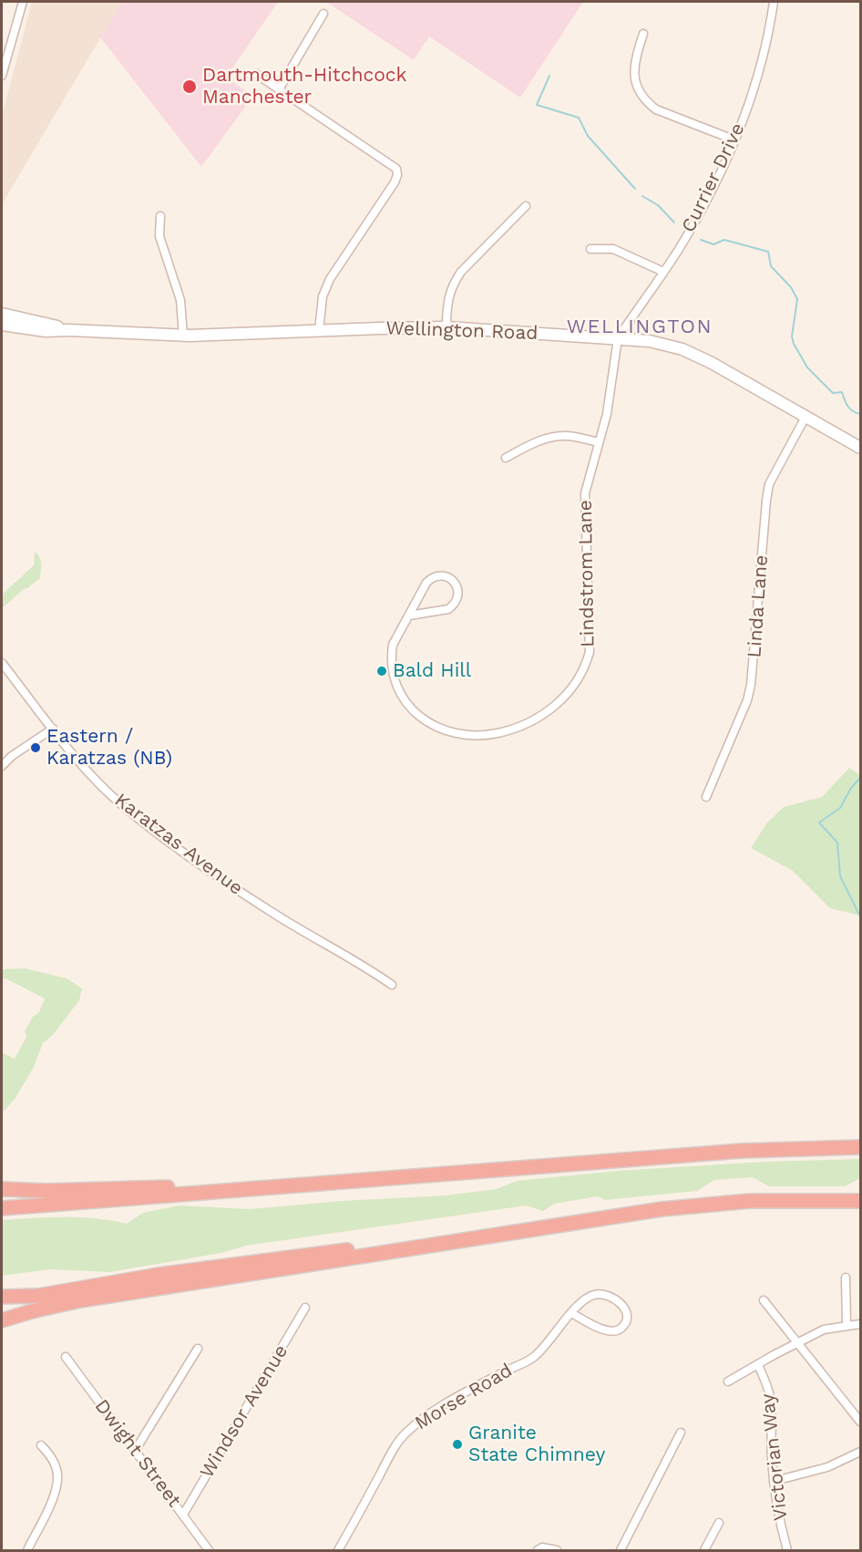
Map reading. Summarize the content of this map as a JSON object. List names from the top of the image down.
{
  "streets": {
    "main road": ["Wellington Road"],
    "street": [
      "Currier Drive",
      "Lindstrom Lane",
      "Linda Lane",
      "Karatzas Avenue",
      "Morse Road",
      "Windsor Avenue",
      "Dwight Street",
      "Victorian Way"
    ]
  },
  "crossings": [
    ["Currier Drive", "Wellington Road"],
    ["Currier Drive", "Lindstrom Lane"],
    ["Wellington Road", "Lindstrom Lane"],
    ["Wellington Road", "Linda Lane"],
    ["Windsor Avenue", "Dwight Street"]
  ],
  "districts": ["WELLINGTON"],
  "places": [
    "Dartmouth-Hitchcock Manchester",
    "Bald Hill",
    "Eastern / Karatzas (NB)",
    "Granite State Chimney"
  ]
}
